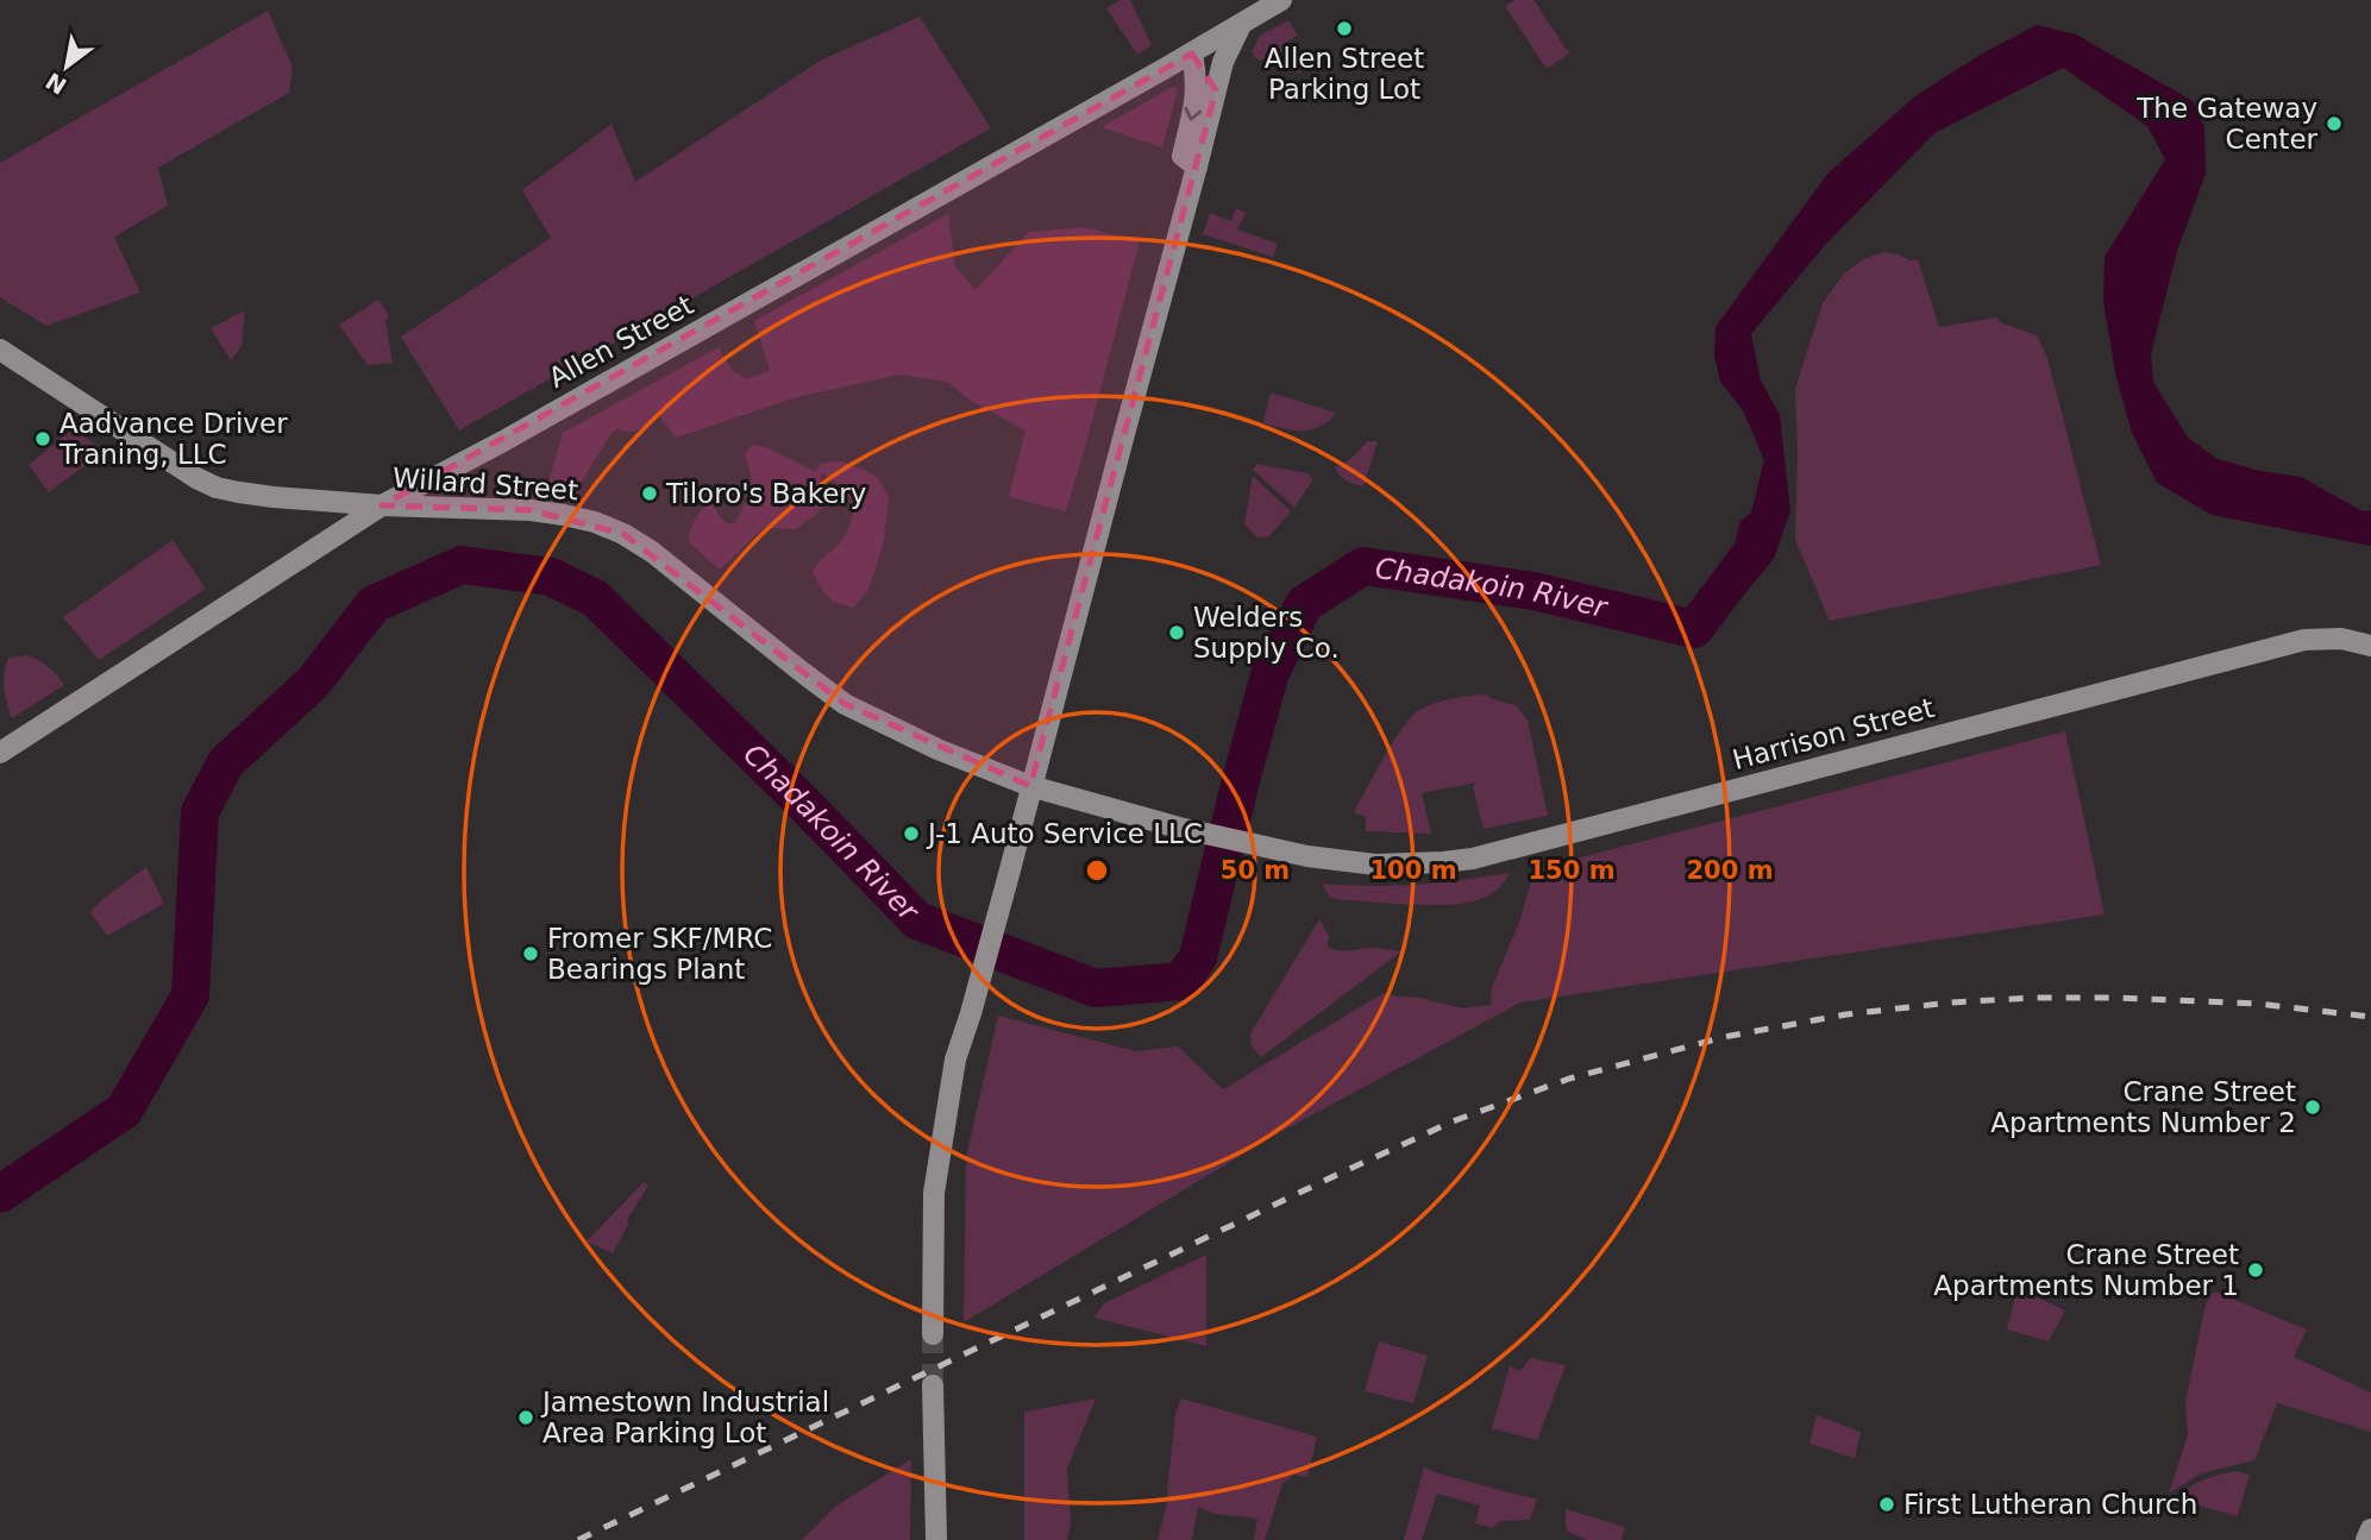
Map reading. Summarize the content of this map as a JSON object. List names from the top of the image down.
{
  "streets": {
    "street": ["Allen Street", "Willard Street", "Harrison Street"]
  },
  "crossings": [
    ["Allen Street", "Willard Street"],
    ["Willard Street", "Harrison Street"]
  ],
  "water": ["Chadakoin River"],
  "places": [
    "Allen Street Parking Lot",
    "The Gateway Center",
    "Aadvance Driver Traning, LLC",
    "Tiloro's Bakery",
    "Welders Supply Co.",
    "J-1 Auto Service LLC",
    "Fromer SKF/MRC Bearings Plant",
    "Crane Street Apartments Number 2",
    "Crane Street Apartments Number 1",
    "Jamestown Industrial Area Parking Lot",
    "First Lutheran Church"
  ],
  "north": "bottom left",
  "rings": [
    "50 m",
    "100 m",
    "150 m",
    "200 m"
  ]
}
